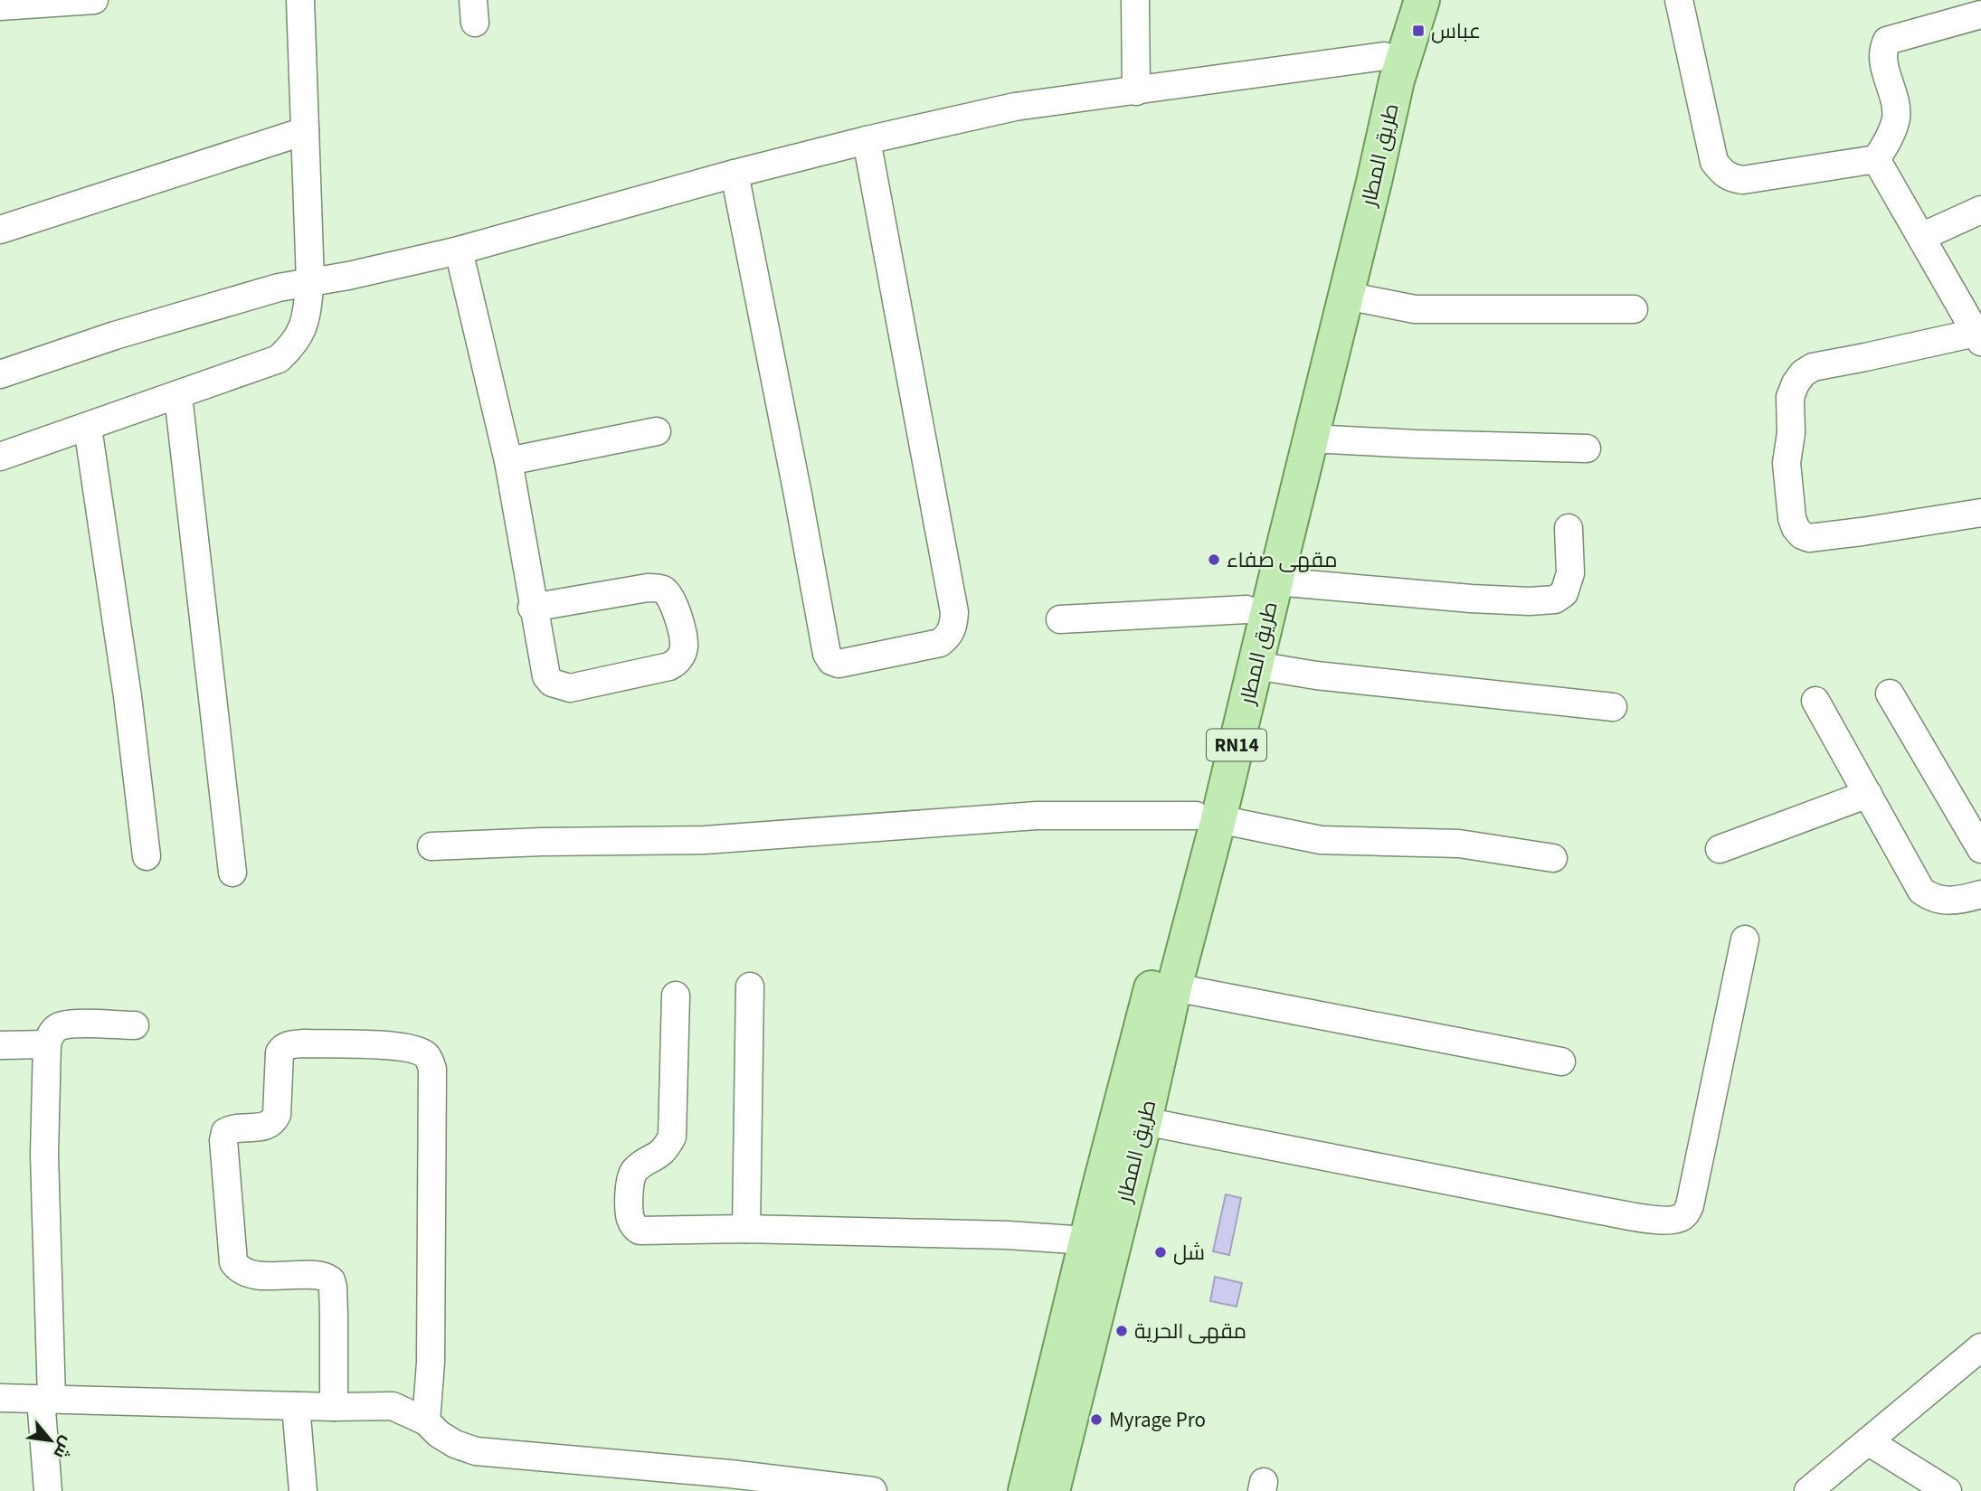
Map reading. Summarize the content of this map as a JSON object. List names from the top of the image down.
{
  "streets": {
    "main road": ["طريق المطار", "RN14"]
  },
  "places": {
    "transit": ["عباس"],
    "other": [
      "مقهى صفاء",
      "شل",
      "مقهى الحرية",
      "Myrage Pro"
    ]
  },
  "north": "bottom right"
}
